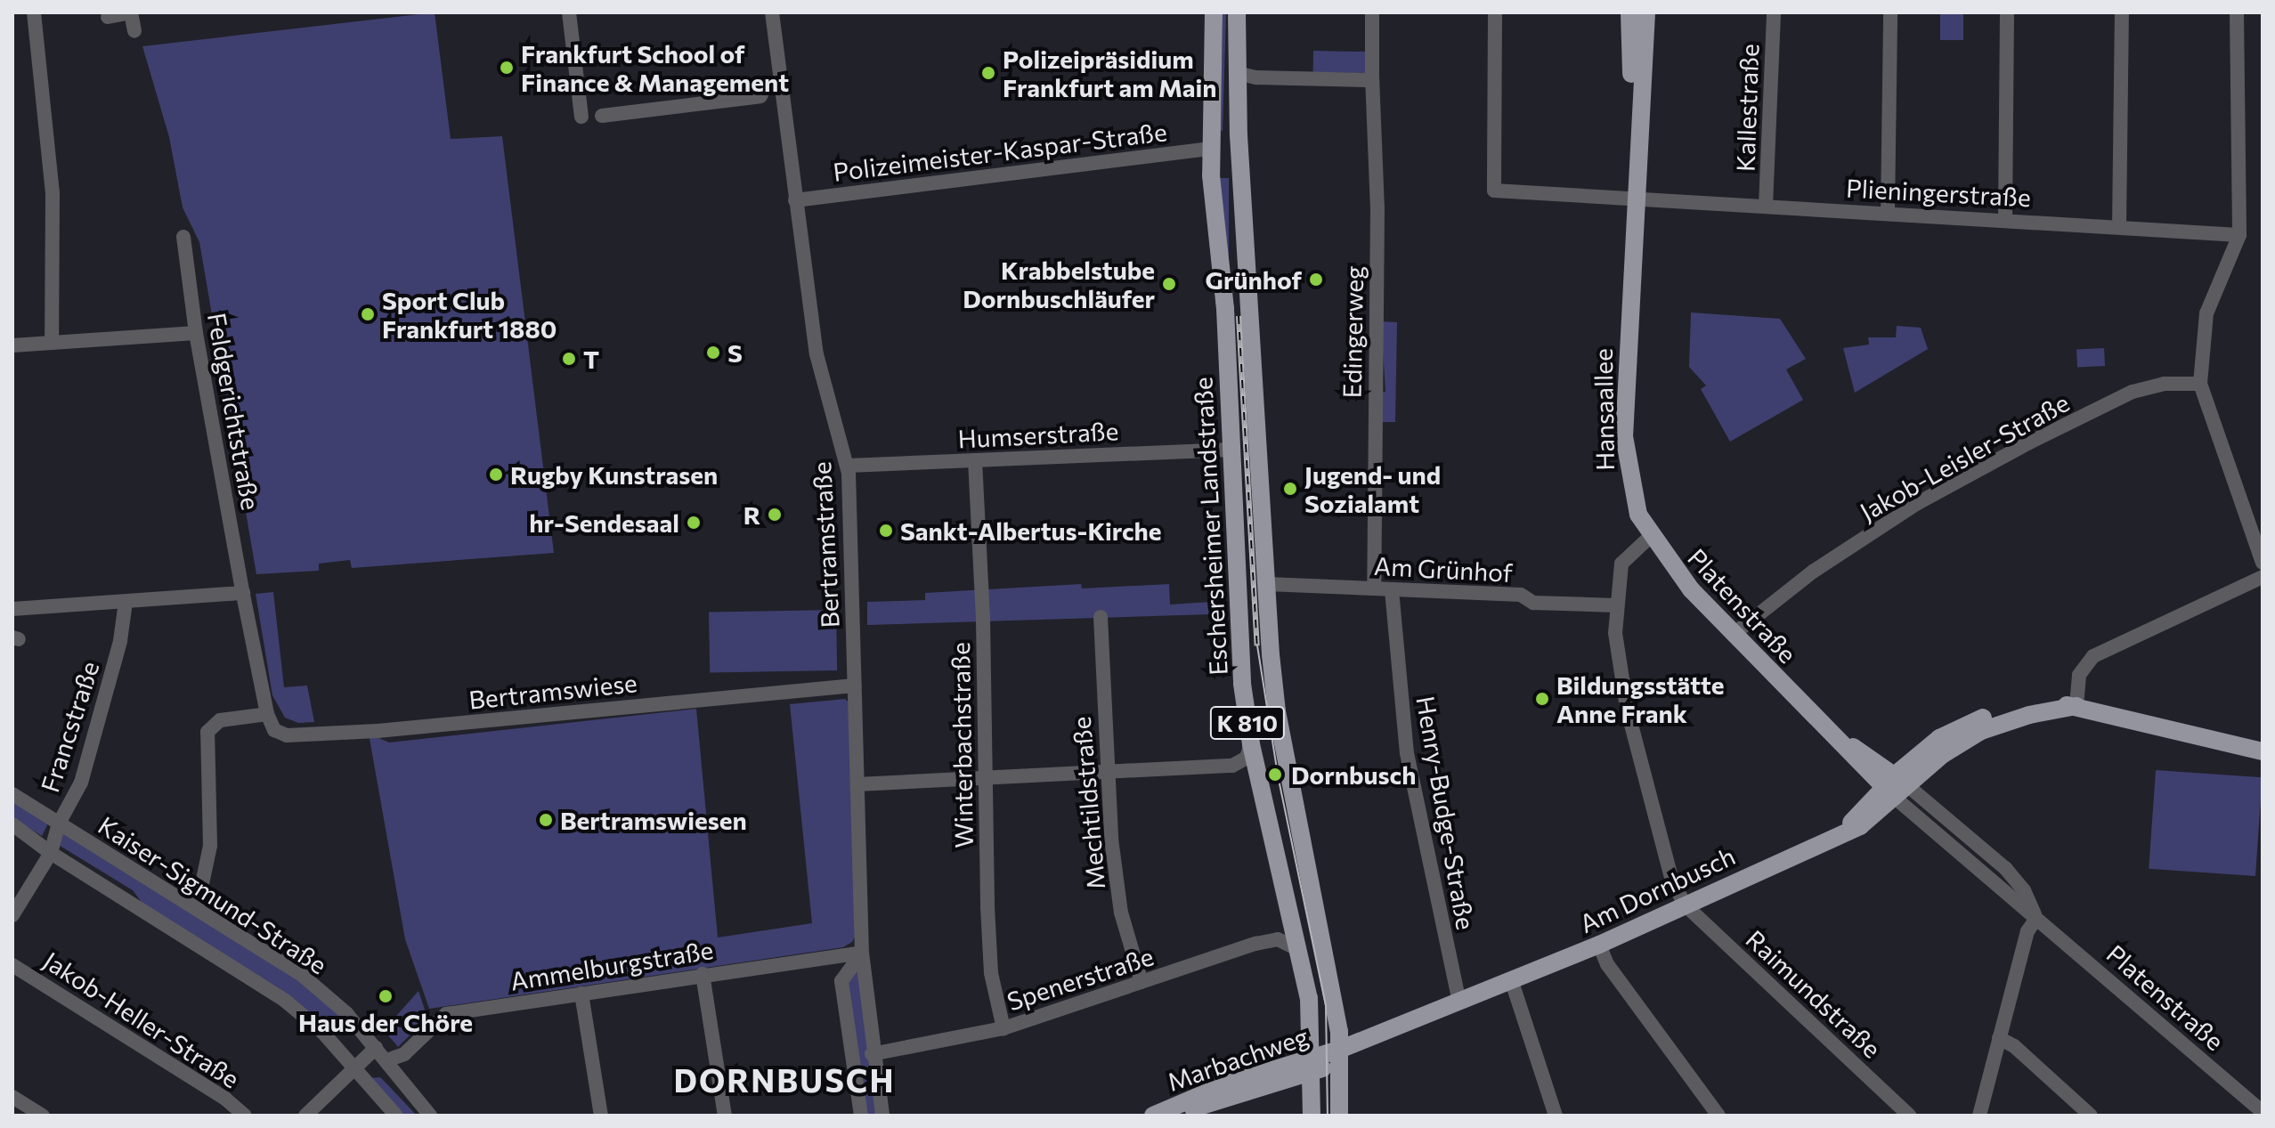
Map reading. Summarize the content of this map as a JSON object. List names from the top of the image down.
{
  "streets": {
    "main road": [
      "Hansaallee",
      "Eschersheimer Landstraße",
      "Platenstraße",
      "K 810",
      "Am Dornbusch",
      "Marbachweg"
    ],
    "street": [
      "Kallestraße",
      "Polizeimeister-Kaspar-Straße",
      "Plieningerstraße",
      "Edingerweg",
      "Feldgerichtstraße",
      "Humserstraße",
      "Jakob-Leisler-Straße",
      "Bertramstraße",
      "Am Grünhof",
      "Bertramswiese",
      "Francstraße",
      "Winterbachstraße",
      "Mechtildstraße",
      "Henry-Budge-Straße",
      "Kaiser-Sigmund-Straße",
      "Ammelburgstraße",
      "Spenerstraße",
      "Raimundstraße",
      "Jakob-Heller-Straße"
    ]
  },
  "crossings": [
    ["Kallestraße", "Plieningerstraße"],
    ["Polizeimeister-Kaspar-Straße", "Eschersheimer Landstraße"],
    ["Polizeimeister-Kaspar-Straße", "Bertramstraße"],
    ["Plieningerstraße", "Hansaallee"],
    ["Edingerweg", "Am Grünhof"],
    ["Hansaallee", "Platenstraße"],
    ["Feldgerichtstraße", "Bertramswiese"],
    ["Humserstraße", "Eschersheimer Landstraße"],
    ["Humserstraße", "Bertramstraße"],
    ["Humserstraße", "Winterbachstraße"],
    ["Jakob-Leisler-Straße", "Platenstraße"],
    ["Eschersheimer Landstraße", "Am Grünhof"],
    ["Eschersheimer Landstraße", "Am Dornbusch"],
    ["Eschersheimer Landstraße", "Spenerstraße"],
    ["Eschersheimer Landstraße", "Marbachweg"],
    ["Bertramstraße", "Bertramswiese"],
    ["Bertramstraße", "Ammelburgstraße"],
    ["Bertramstraße", "Spenerstraße"],
    ["Am Grünhof", "Henry-Budge-Straße"],
    ["Platenstraße", "Am Dornbusch"],
    ["Francstraße", "Kaiser-Sigmund-Straße"],
    ["Winterbachstraße", "Spenerstraße"],
    ["Mechtildstraße", "Spenerstraße"],
    ["Henry-Budge-Straße", "Am Dornbusch"],
    ["Am Dornbusch", "Raimundstraße"],
    ["Am Dornbusch", "Marbachweg"],
    ["Kaiser-Sigmund-Straße", "Ammelburgstraße"]
  ],
  "districts": ["DORNBUSCH"],
  "places": [
    "Frankfurt School of Finance & Management",
    "Polizeipräsidium Frankfurt am Main",
    "Grünhof",
    "Krabbelstube Dornbuschläufer",
    "Sport Club Frankfurt 1880",
    "S",
    "T",
    "Rugby Kunstrasen",
    "Jugend- und Sozialamt",
    "R",
    "hr-Sendesaal",
    "Sankt-Albertus-Kirche",
    "Bildungsstätte Anne Frank",
    "Dornbusch",
    "Bertramswiesen",
    "Haus der Chöre"
  ]
}
